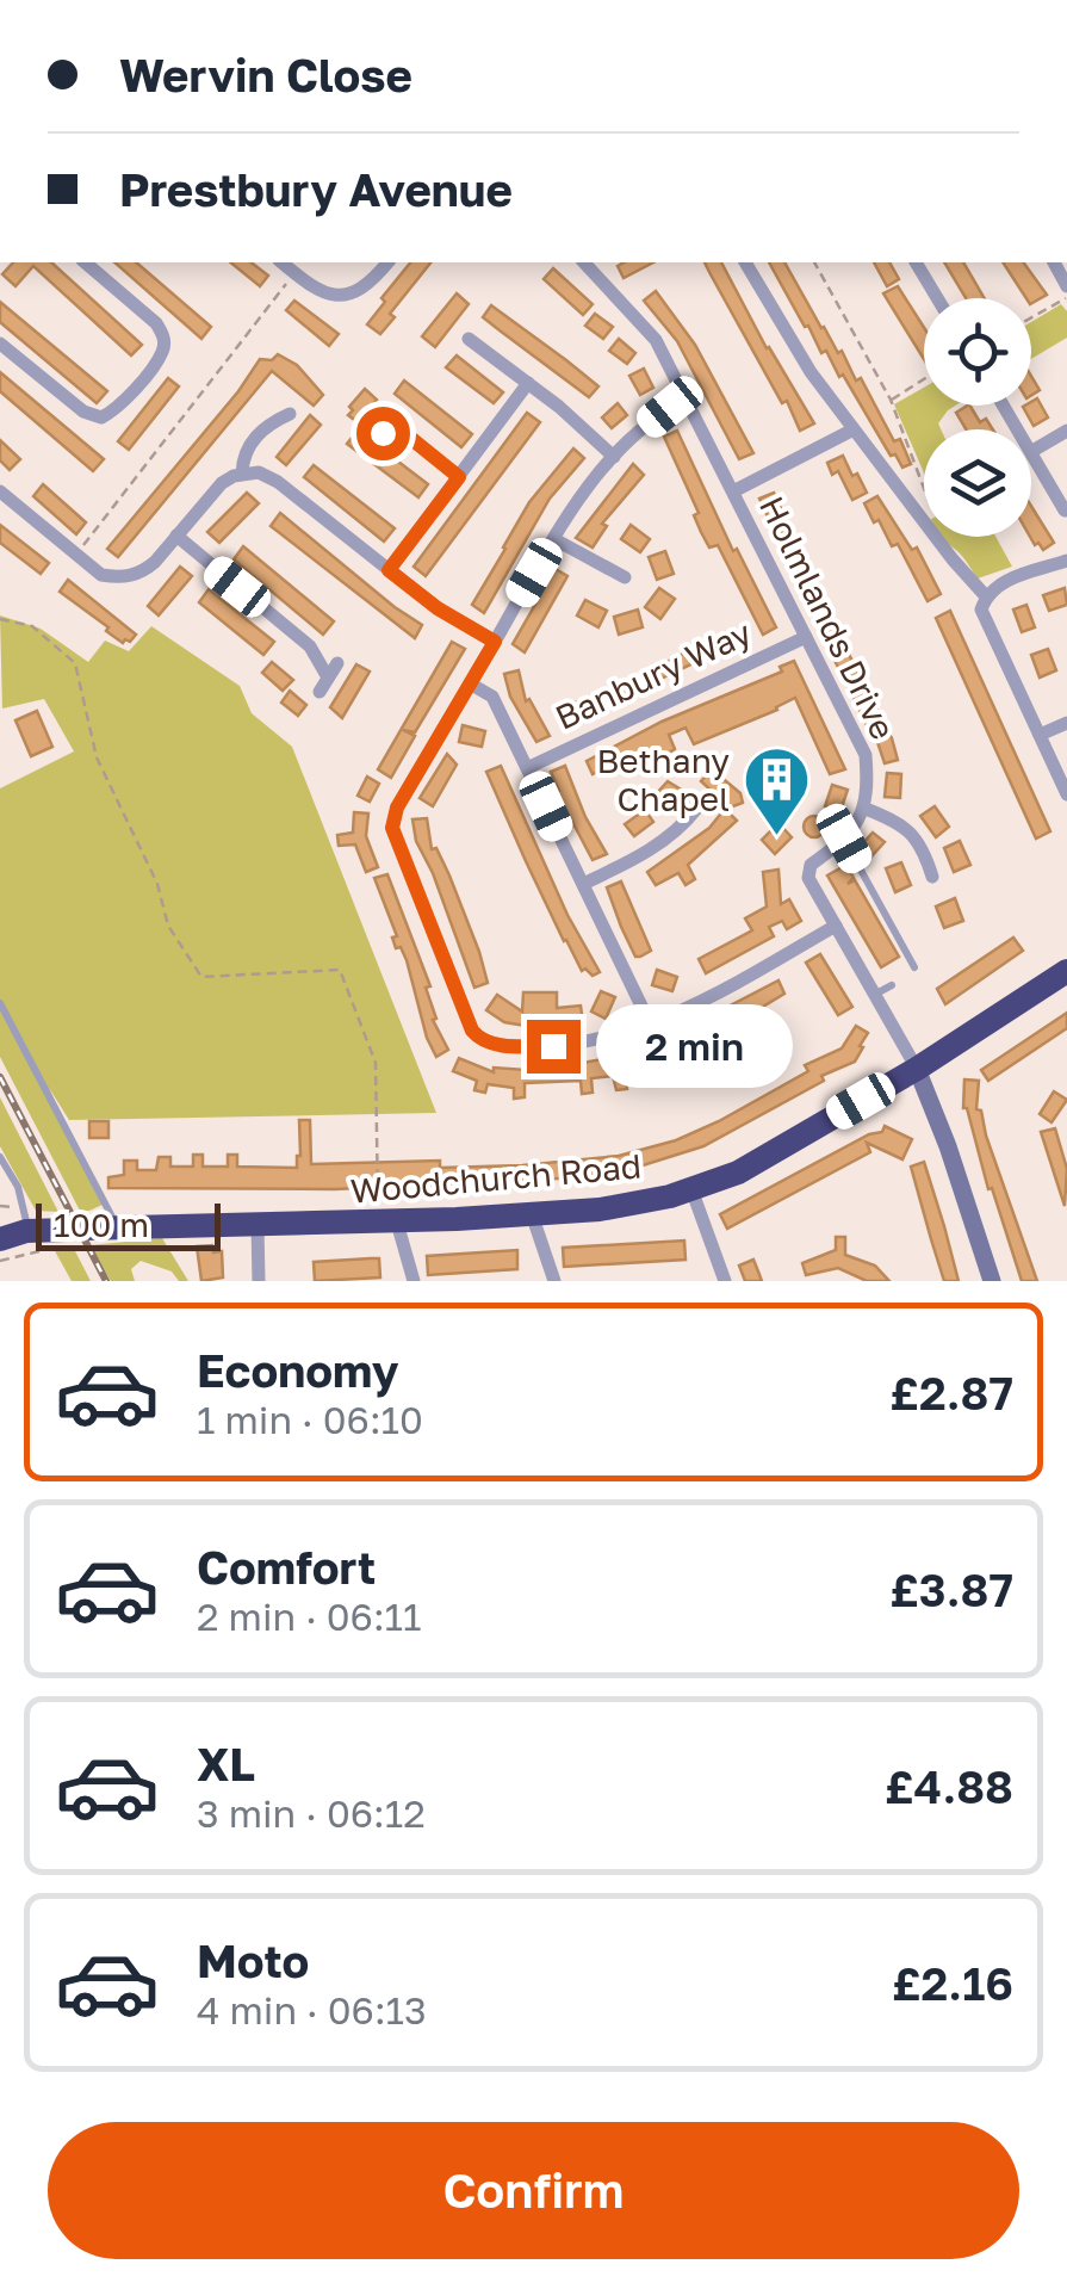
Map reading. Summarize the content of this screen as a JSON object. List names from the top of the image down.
{
  "streets": {
    "highway": ["Woodchurch Road"],
    "street": ["Holmlands Drive", "Banbury Way"]
  },
  "crossings": [
    ["Holmlands Drive", "Banbury Way"]
  ],
  "places": {
    "building": ["Bethany Chapel"]
  },
  "scale_bar": "100 m",
  "page": {
    "banner": ["Wervin Close", "Prestbury Avenue"],
    "bubble": "2 min",
    "scale": "100 m",
    "list": [
      {
        "name": "Economy",
        "note": "1 min · 06:10",
        "value": "£2.87"
      },
      {
        "name": "Comfort",
        "note": "2 min · 06:11",
        "value": "£3.87"
      },
      {
        "name": "XL",
        "note": "3 min · 06:12",
        "value": "£4.88"
      },
      {
        "name": "Moto",
        "note": "4 min · 06:13",
        "value": "£2.16"
      }
    ],
    "buttons": "Confirm"
  }
}
